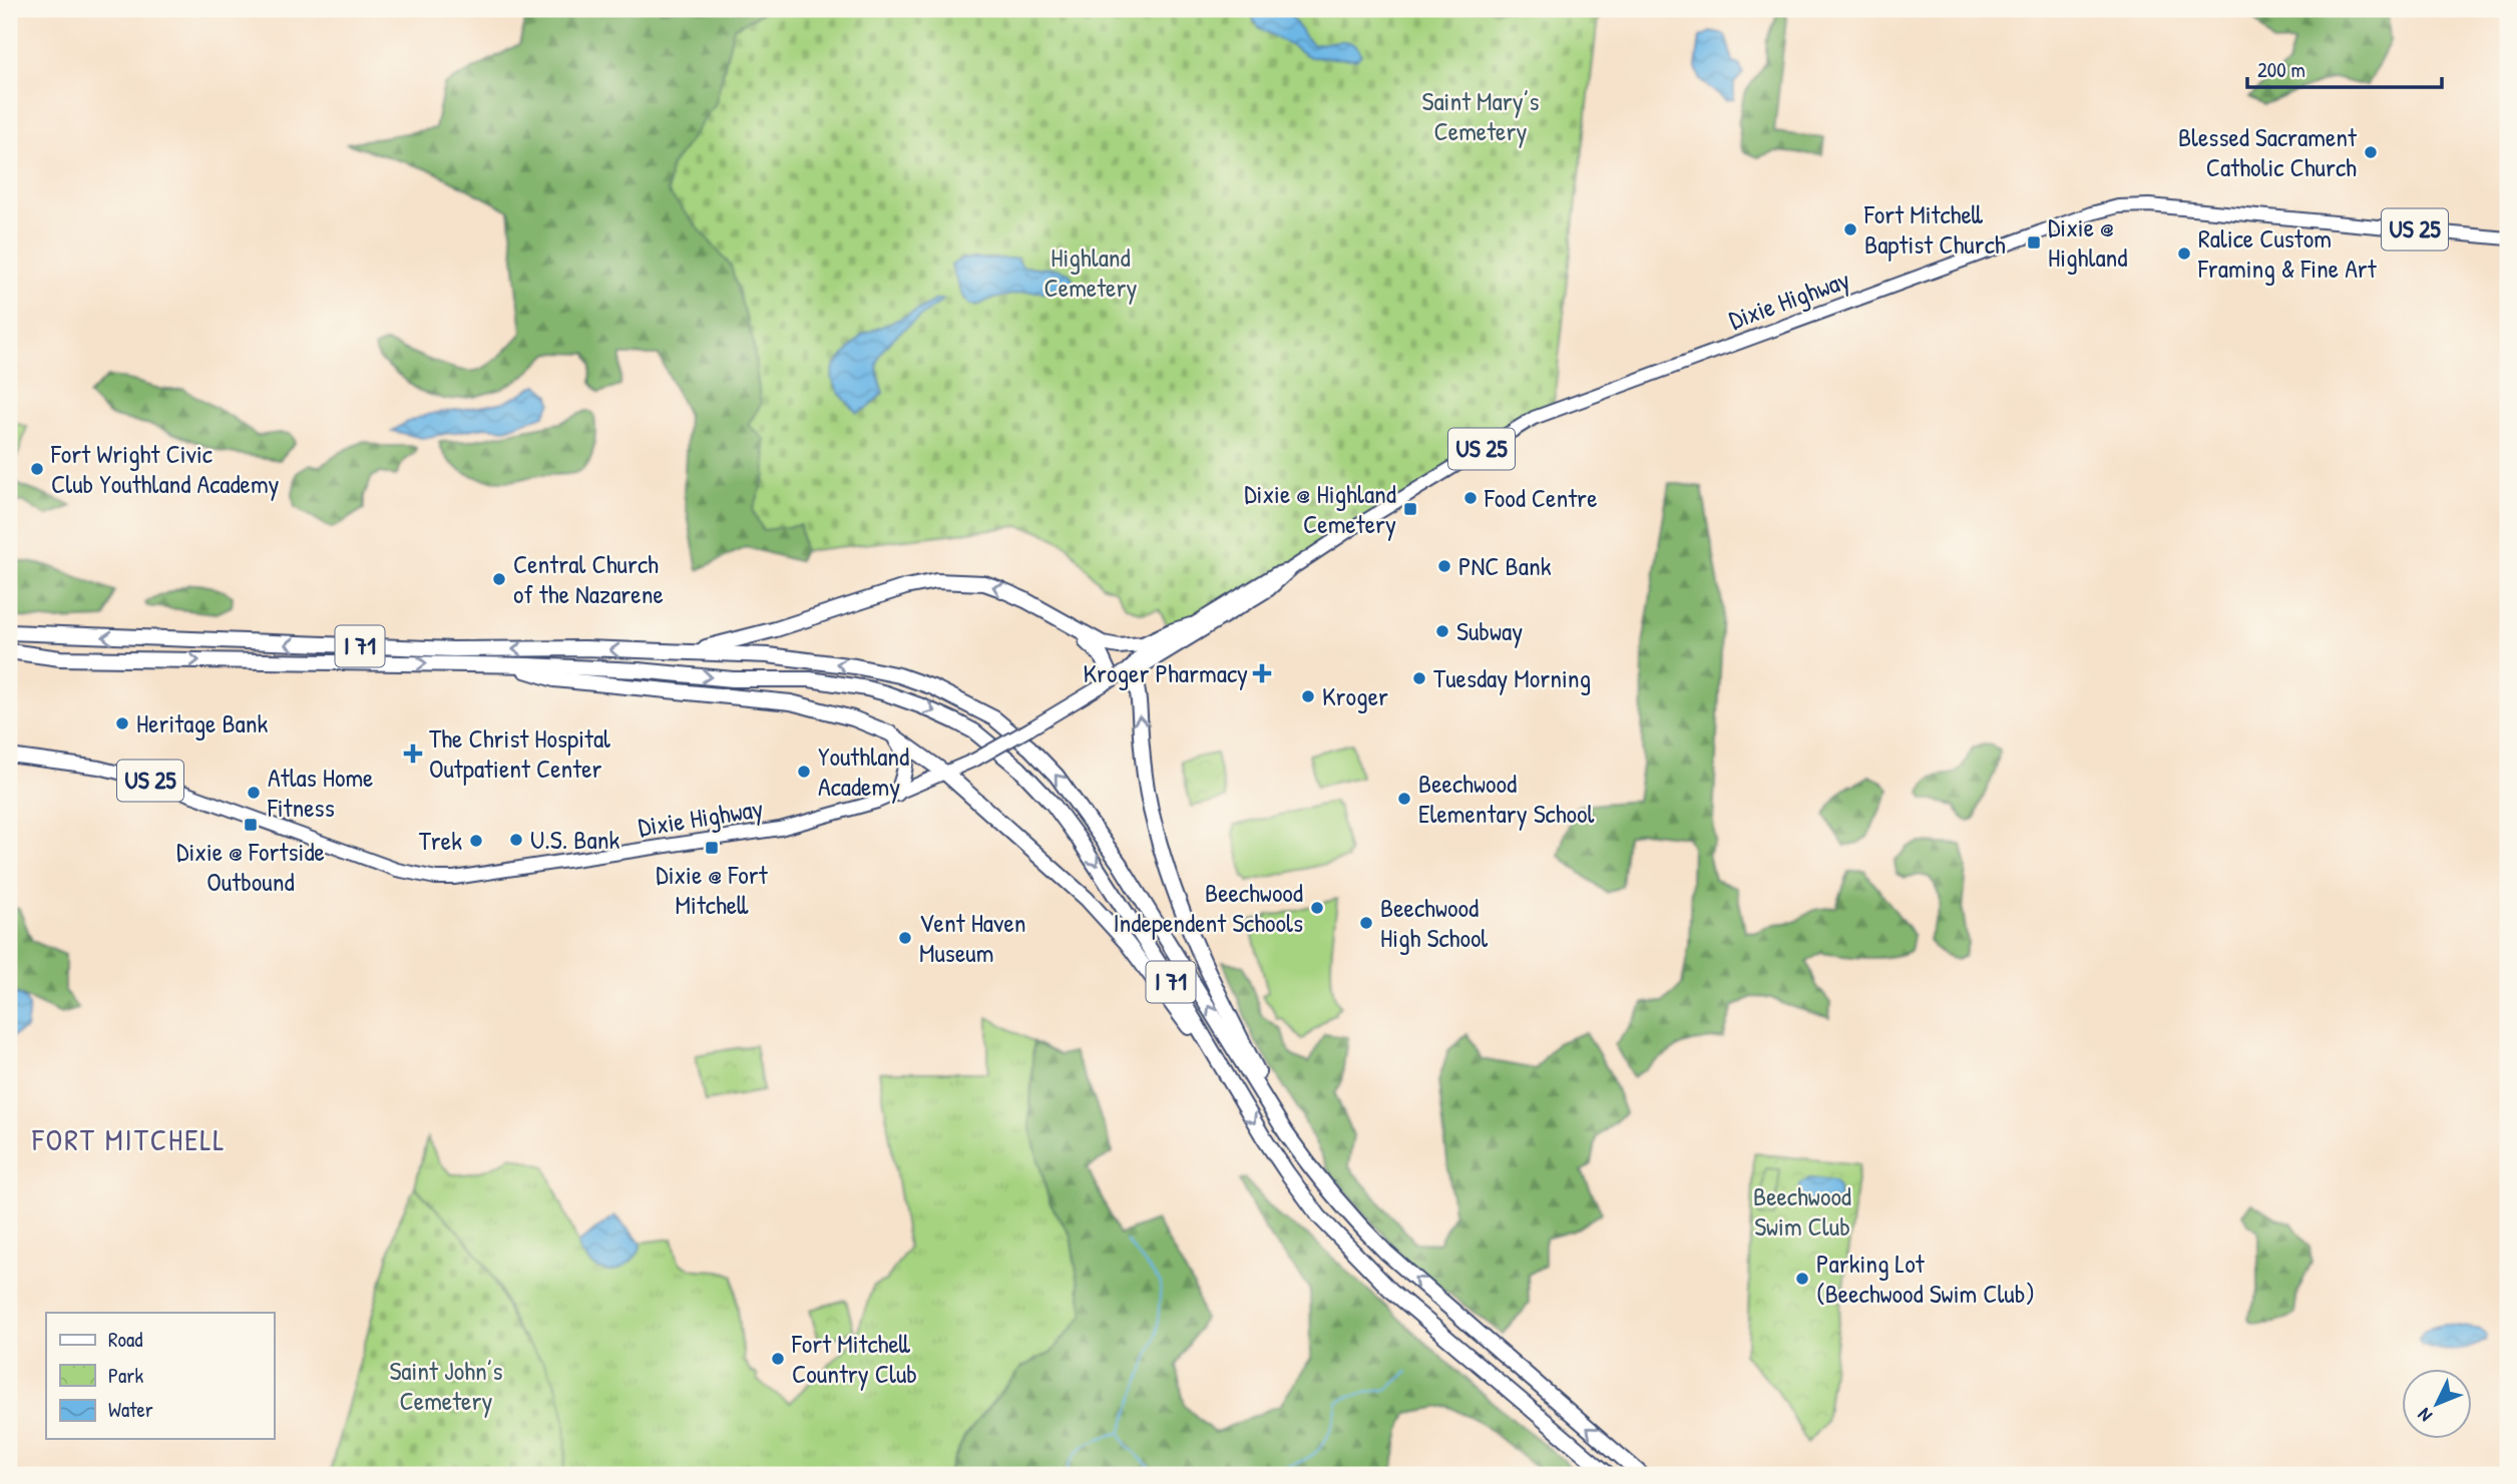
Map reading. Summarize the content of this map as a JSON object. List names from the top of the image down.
{
  "streets": {
    "highway": ["I 71"],
    "main road": ["US 25", "Dixie Highway"]
  },
  "districts": ["FORT MITCHELL"],
  "parks": [
    "Saint Mary’s Cemetery",
    "Highland Cemetery",
    "Beechwood Swim Club",
    "Saint John’s Cemetery"
  ],
  "places": {
    "other": [
      "Blessed Sacrament Catholic Church",
      "Fort Mitchell Baptist Church",
      "Ralice Custom Framing & Fine Art",
      "Fort Wright Civic Club Youthland Academy",
      "Food Centre",
      "PNC Bank",
      "Central Church of the Nazarene",
      "Subway",
      "Tuesday Morning",
      "Kroger",
      "Heritage Bank",
      "Youthland Academy",
      "Atlas Home Fitness",
      "Beechwood Elementary School",
      "U.S. Bank",
      "Trek",
      "Beechwood Independent Schools",
      "Beechwood High School",
      "Vent Haven Museum",
      "Parking Lot (Beechwood Swim Club)",
      "Fort Mitchell Country Club"
    ],
    "transit": [
      "Dixie @ Highland",
      "Dixie @ Highland Cemetery",
      "Dixie @ Fortside Outbound",
      "Dixie @ Fort Mitchell"
    ],
    "health": ["Kroger Pharmacy", "The Christ Hospital Outpatient Center"]
  },
  "legend": ["Road", "Park", "Water"],
  "scale_bar": "200 m",
  "north": "bottom left"
}
